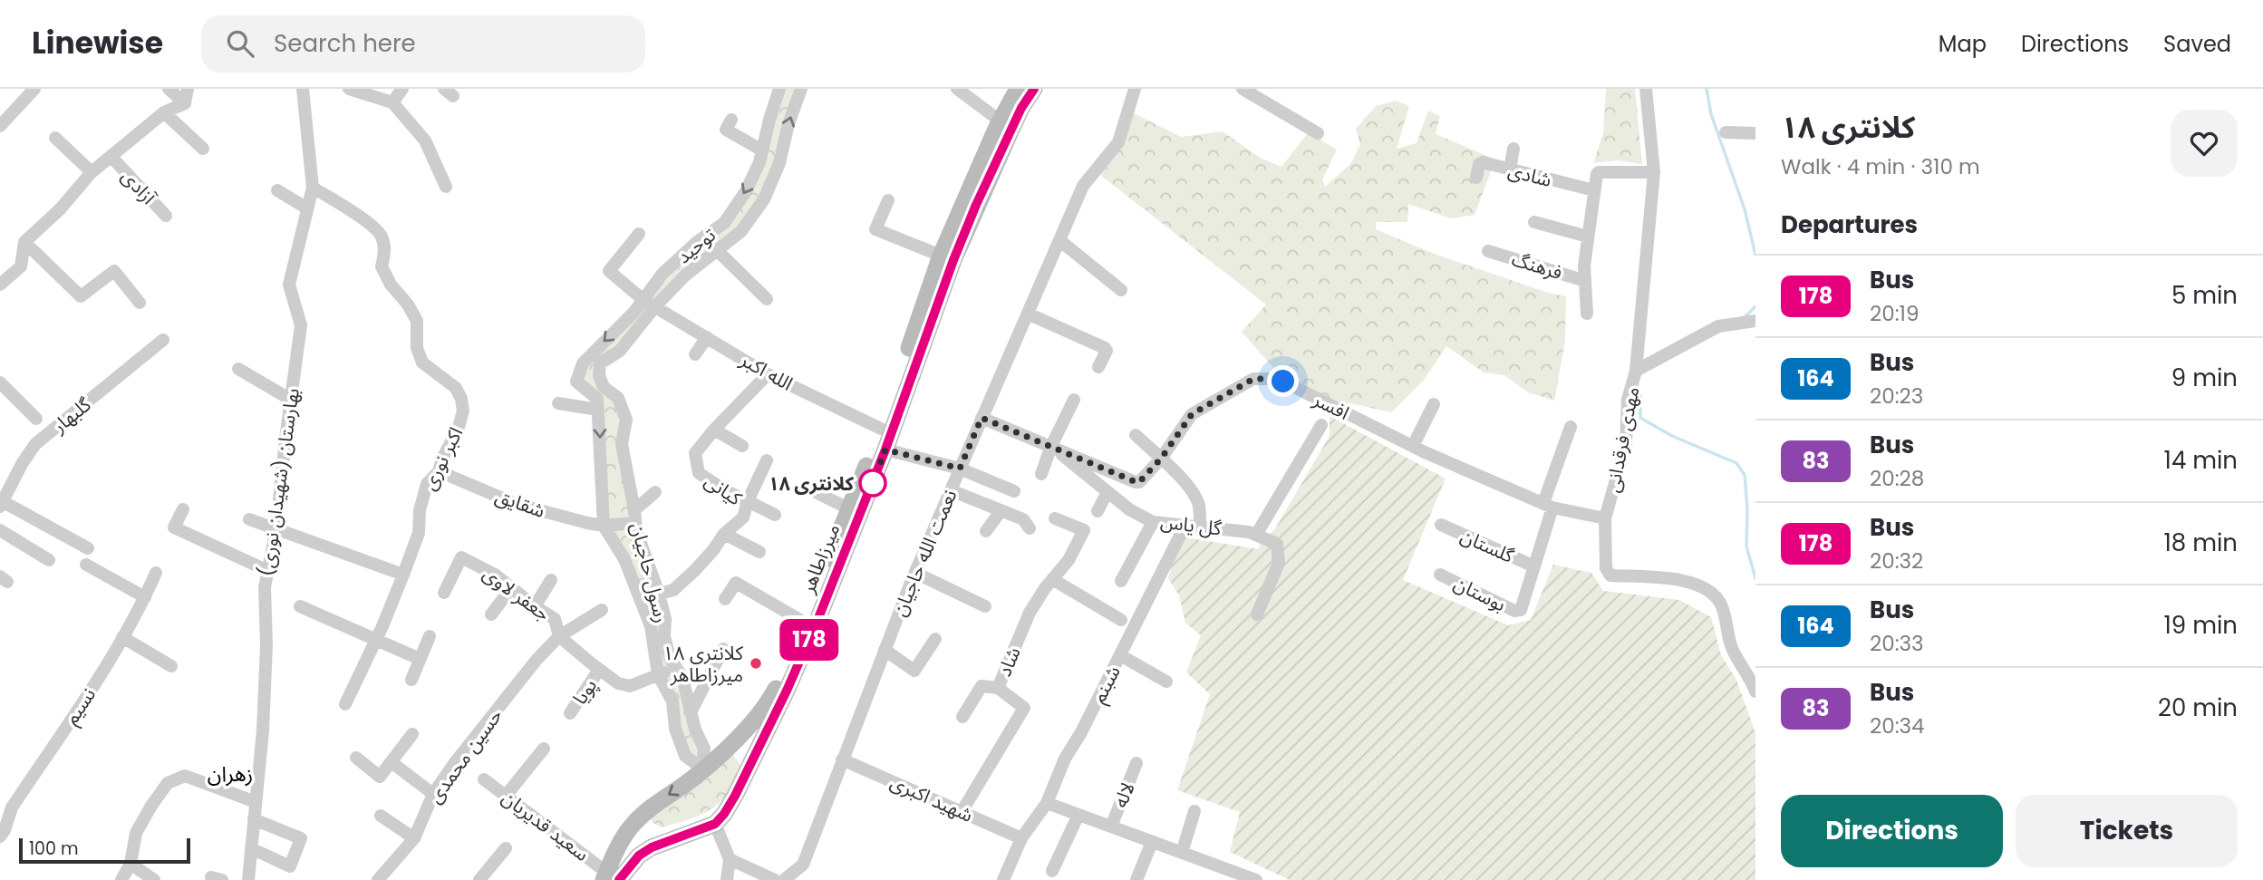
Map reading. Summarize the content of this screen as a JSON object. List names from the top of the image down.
{
  "streets": {
    "main road": ["میرزاطاهر"],
    "street": [
      "شادی",
      "آزادی",
      "توحید",
      "فرهنگ",
      "الله اکبر",
      "افسر",
      "گلبهار",
      "مهدی فرقدانی",
      "اکبر نوری",
      "بهارستان (شهیدان نوری)",
      "کیانی",
      "شقایق",
      "گل یاس",
      "گلستان",
      "نعمت الله حاجیان",
      "رسول حاجیان",
      "جعفر لاوی",
      "بوستان",
      "شاد",
      "شبنم",
      "پویا",
      "نسیم",
      "حسین محمدی",
      "لاله",
      "شهید اکبری",
      "سعید قدیریان"
    ]
  },
  "crossings": [
    ["توحید", "الله اکبر"],
    ["توحید", "رسول حاجیان"],
    ["الله اکبر", "کیانی"],
    ["الله اکبر", "میرزاطاهر"],
    ["افسر", "مهدی فرقدانی"],
    ["افسر", "گل یاس"],
    ["افسر", "نعمت الله حاجیان"],
    ["اکبر نوری", "بهارستان (شهیدان نوری)"],
    ["اکبر نوری", "شقایق"],
    ["کیانی", "رسول حاجیان"],
    ["شقایق", "رسول حاجیان"],
    ["گل یاس", "شبنم"],
    ["گلستان", "بوستان"],
    ["نعمت الله حاجیان", "شهید اکبری"],
    ["میرزاطاهر", "رسول حاجیان"],
    ["میرزاطاهر", "سعید قدیریان"],
    ["رسول حاجیان", "جعفر لاوی"],
    ["جعفر لاوی", "پویا"],
    ["جعفر لاوی", "حسین محمدی"],
    ["شاد", "شهید اکبری"],
    ["شبنم", "شهید اکبری"]
  ],
  "districts": ["زهران"],
  "places": ["کلانتری ۱۸", "کلانتری ۱۸ میرزاطاهر"],
  "lines": ["bus line 178"],
  "scale_bar": "100 m",
  "page": {
    "header": "Linewise",
    "search": "Search here",
    "nav": ["Map", "Directions", "Saved"],
    "on_map": "178",
    "heading": [
      ["کلانتری ۱۸", "Walk · 4 min · 310 m"],
      "Departures"
    ],
    "list": [
      {
        "mark": "178",
        "name": "Bus",
        "note": "20:19",
        "value": "5 min"
      },
      {
        "mark": "164",
        "name": "Bus",
        "note": "20:23",
        "value": "9 min"
      },
      {
        "mark": "83",
        "name": "Bus",
        "note": "20:28",
        "value": "14 min"
      },
      {
        "mark": "178",
        "name": "Bus",
        "note": "20:32",
        "value": "18 min"
      },
      {
        "mark": "164",
        "name": "Bus",
        "note": "20:33",
        "value": "19 min"
      },
      {
        "mark": "83",
        "name": "Bus",
        "note": "20:34",
        "value": "20 min"
      }
    ],
    "buttons": ["Directions", "Tickets"],
    "scale": "100 m"
  }
}
